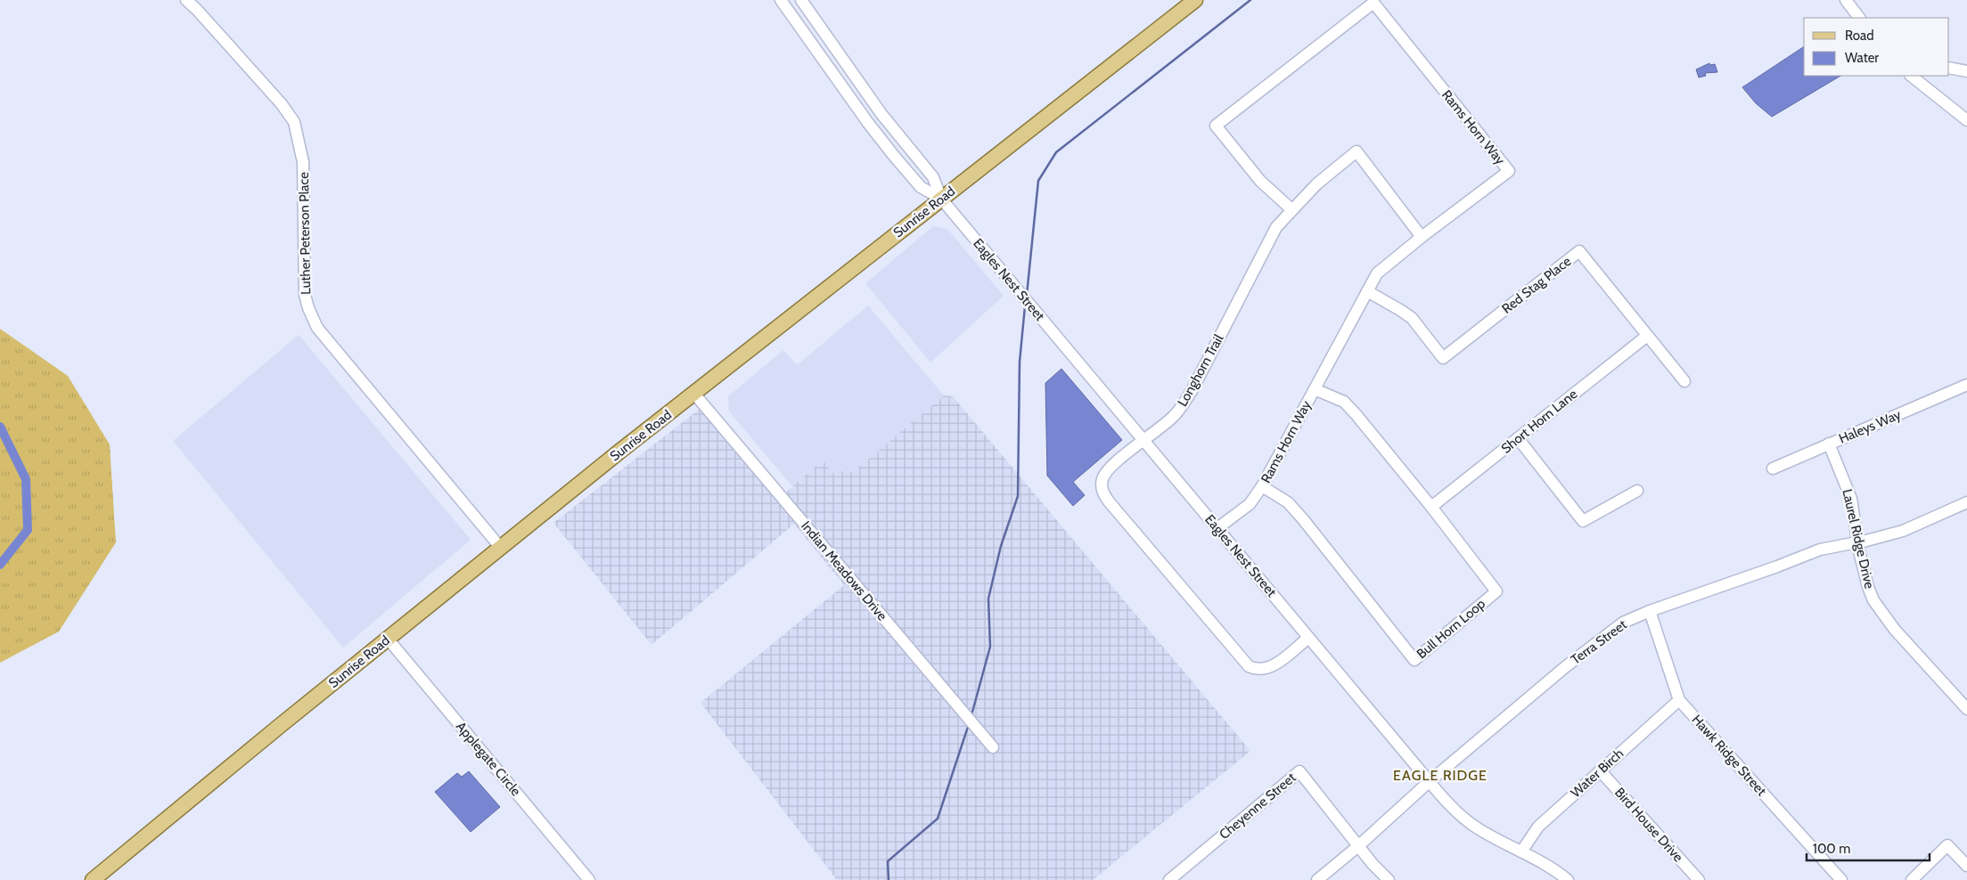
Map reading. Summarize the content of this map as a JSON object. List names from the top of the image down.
{
  "streets": {
    "main road": ["Sunrise Road"],
    "street": [
      "Rams Horn Way",
      "Luther Peterson Place",
      "Eagles Nest Street",
      "Red Stag Place",
      "Longhorn Trail",
      "Short Horn Lane",
      "Haleys Way",
      "Laurel Ridge Drive",
      "Indian Meadows Drive",
      "Bull Horn Loop",
      "Terra Street",
      "Hawk Ridge Street",
      "Applegate Circle",
      "Water Birch",
      "Cheyenne Street",
      "Bird House Drive"
    ]
  },
  "crossings": [
    ["Rams Horn Way", "Eagles Nest Street"],
    ["Rams Horn Way", "Red Stag Place"],
    ["Rams Horn Way", "Longhorn Trail"],
    ["Rams Horn Way", "Bull Horn Loop"],
    ["Sunrise Road", "Luther Peterson Place"],
    ["Sunrise Road", "Eagles Nest Street"],
    ["Sunrise Road", "Indian Meadows Drive"],
    ["Sunrise Road", "Applegate Circle"],
    ["Eagles Nest Street", "Longhorn Trail"],
    ["Eagles Nest Street", "Terra Street"],
    ["Eagles Nest Street", "Water Birch"],
    ["Red Stag Place", "Short Horn Lane"],
    ["Short Horn Lane", "Bull Horn Loop"],
    ["Haleys Way", "Laurel Ridge Drive"],
    ["Laurel Ridge Drive", "Terra Street"],
    ["Terra Street", "Hawk Ridge Street"],
    ["Terra Street", "Cheyenne Street"],
    ["Hawk Ridge Street", "Water Birch"],
    ["Water Birch", "Bird House Drive"]
  ],
  "districts": ["EAGLE RIDGE"],
  "legend": ["Road", "Water"],
  "scale_bar": "100 m"
}
